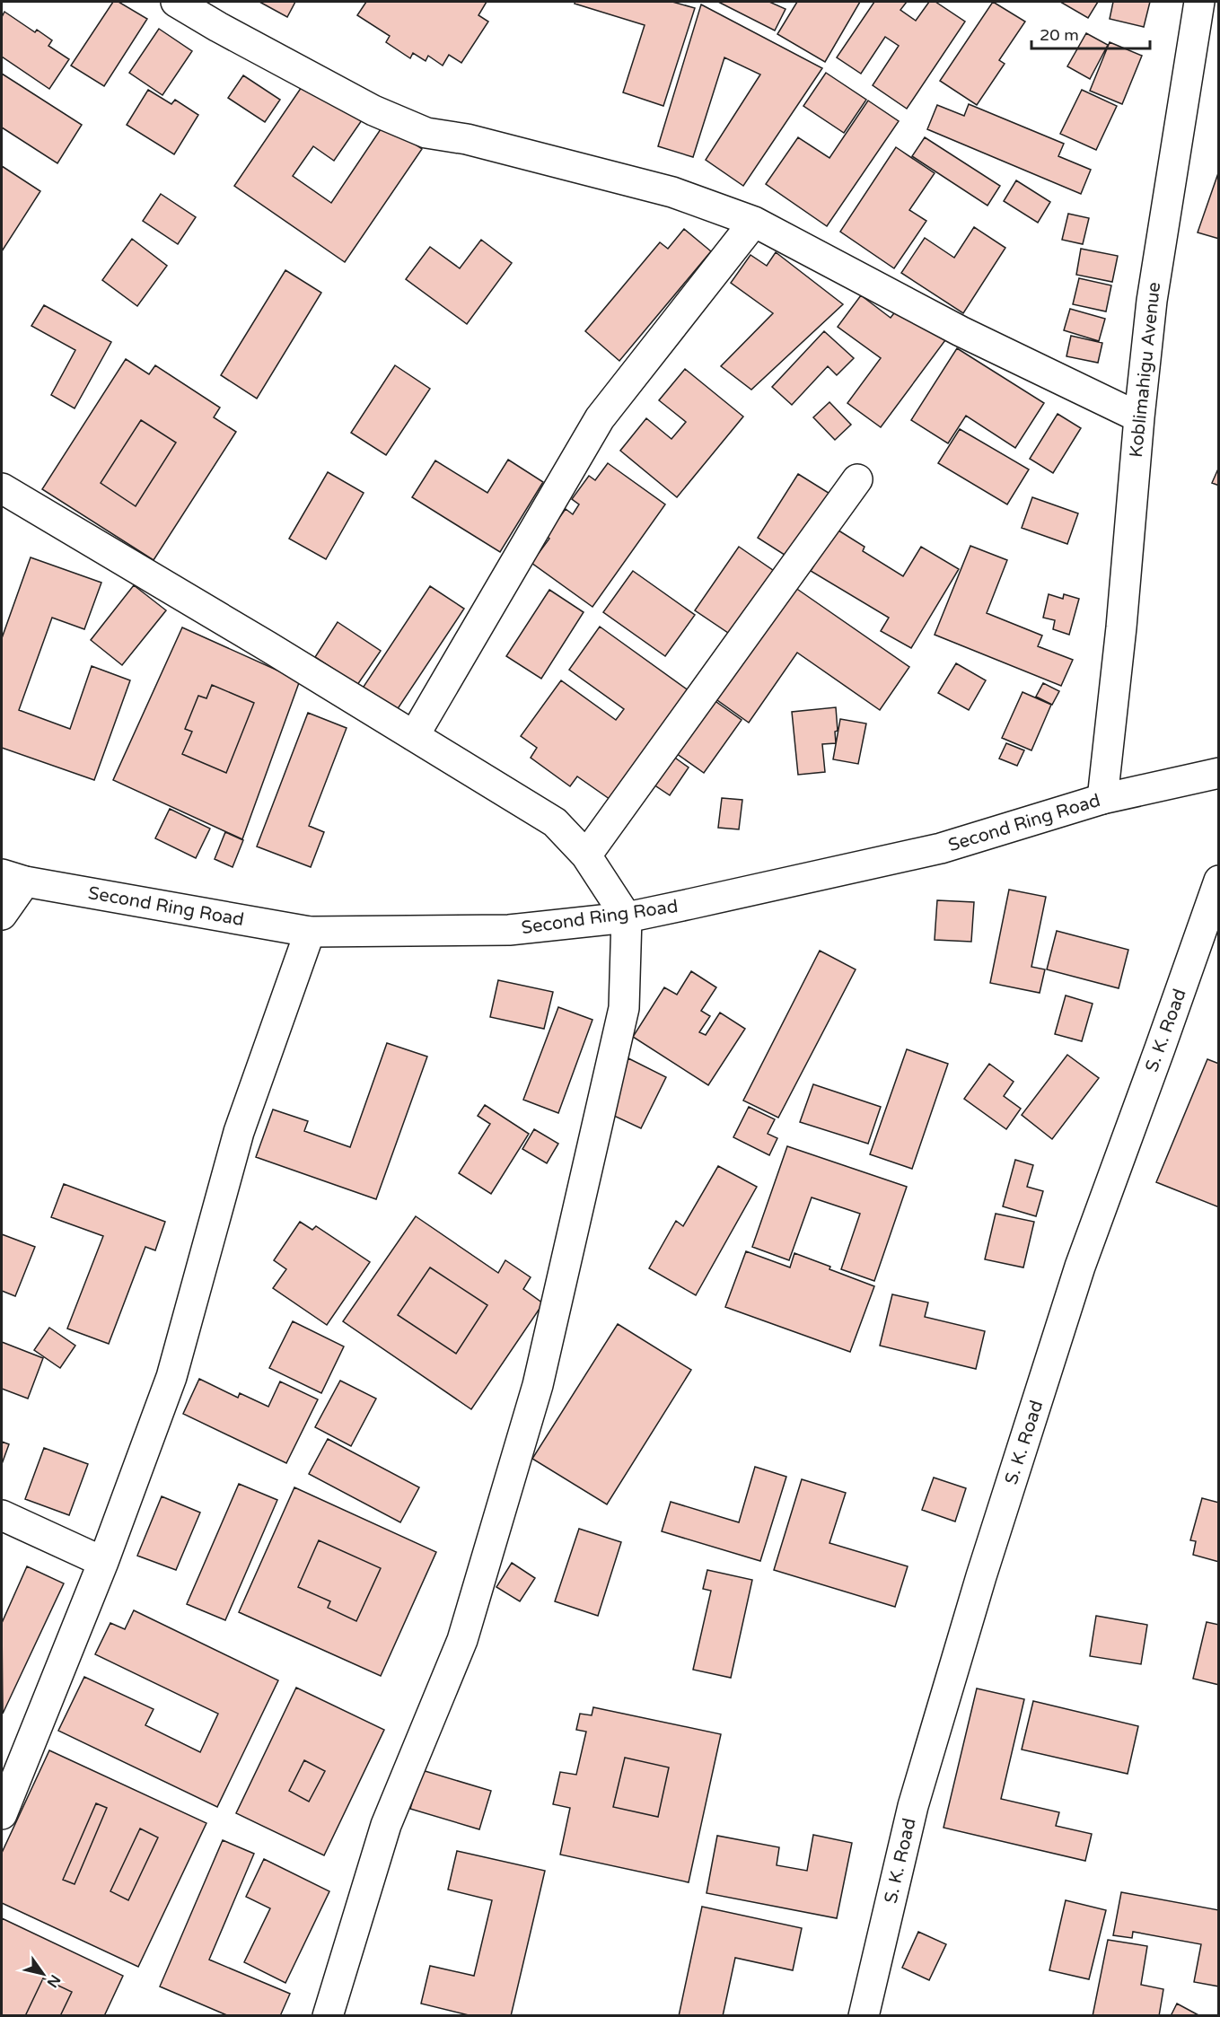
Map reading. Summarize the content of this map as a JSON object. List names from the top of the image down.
{
  "streets": {
    "street": ["Koblimahigu Avenue", "Second Ring Road", "S. K. Road"]
  },
  "crossings": [
    ["Koblimahigu Avenue", "Second Ring Road"]
  ],
  "scale_bar": "20 m",
  "north": "bottom right"
}
